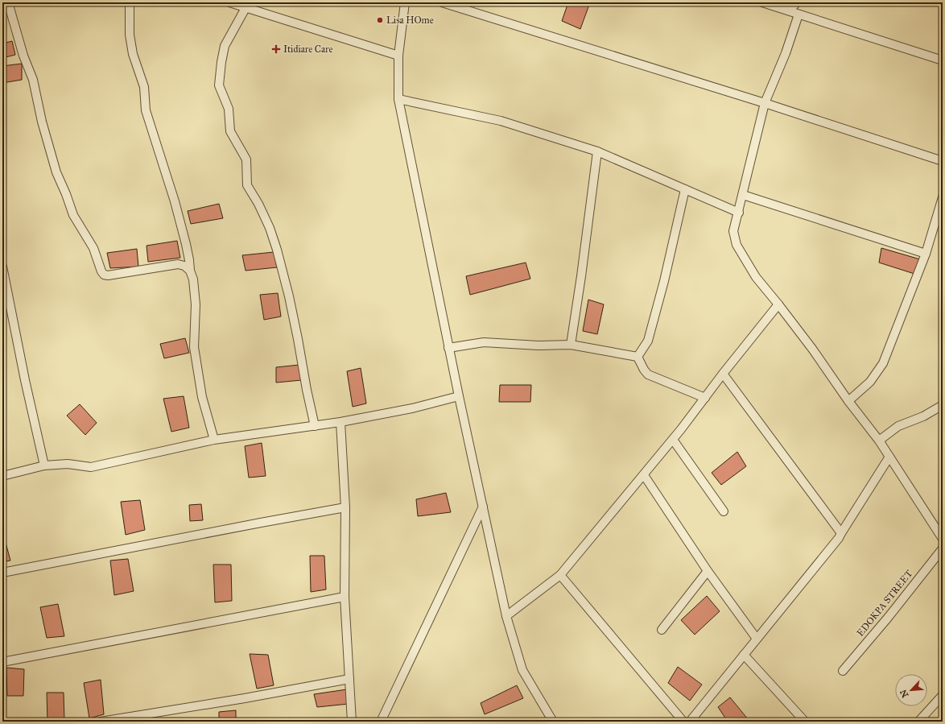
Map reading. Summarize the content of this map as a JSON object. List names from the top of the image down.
{
  "streets": {
    "street": ["EDOKPA STREET"]
  },
  "places": {
    "other": ["Lisa HOme"],
    "health": ["Itidiare Care"]
  },
  "north": "bottom left"
}
